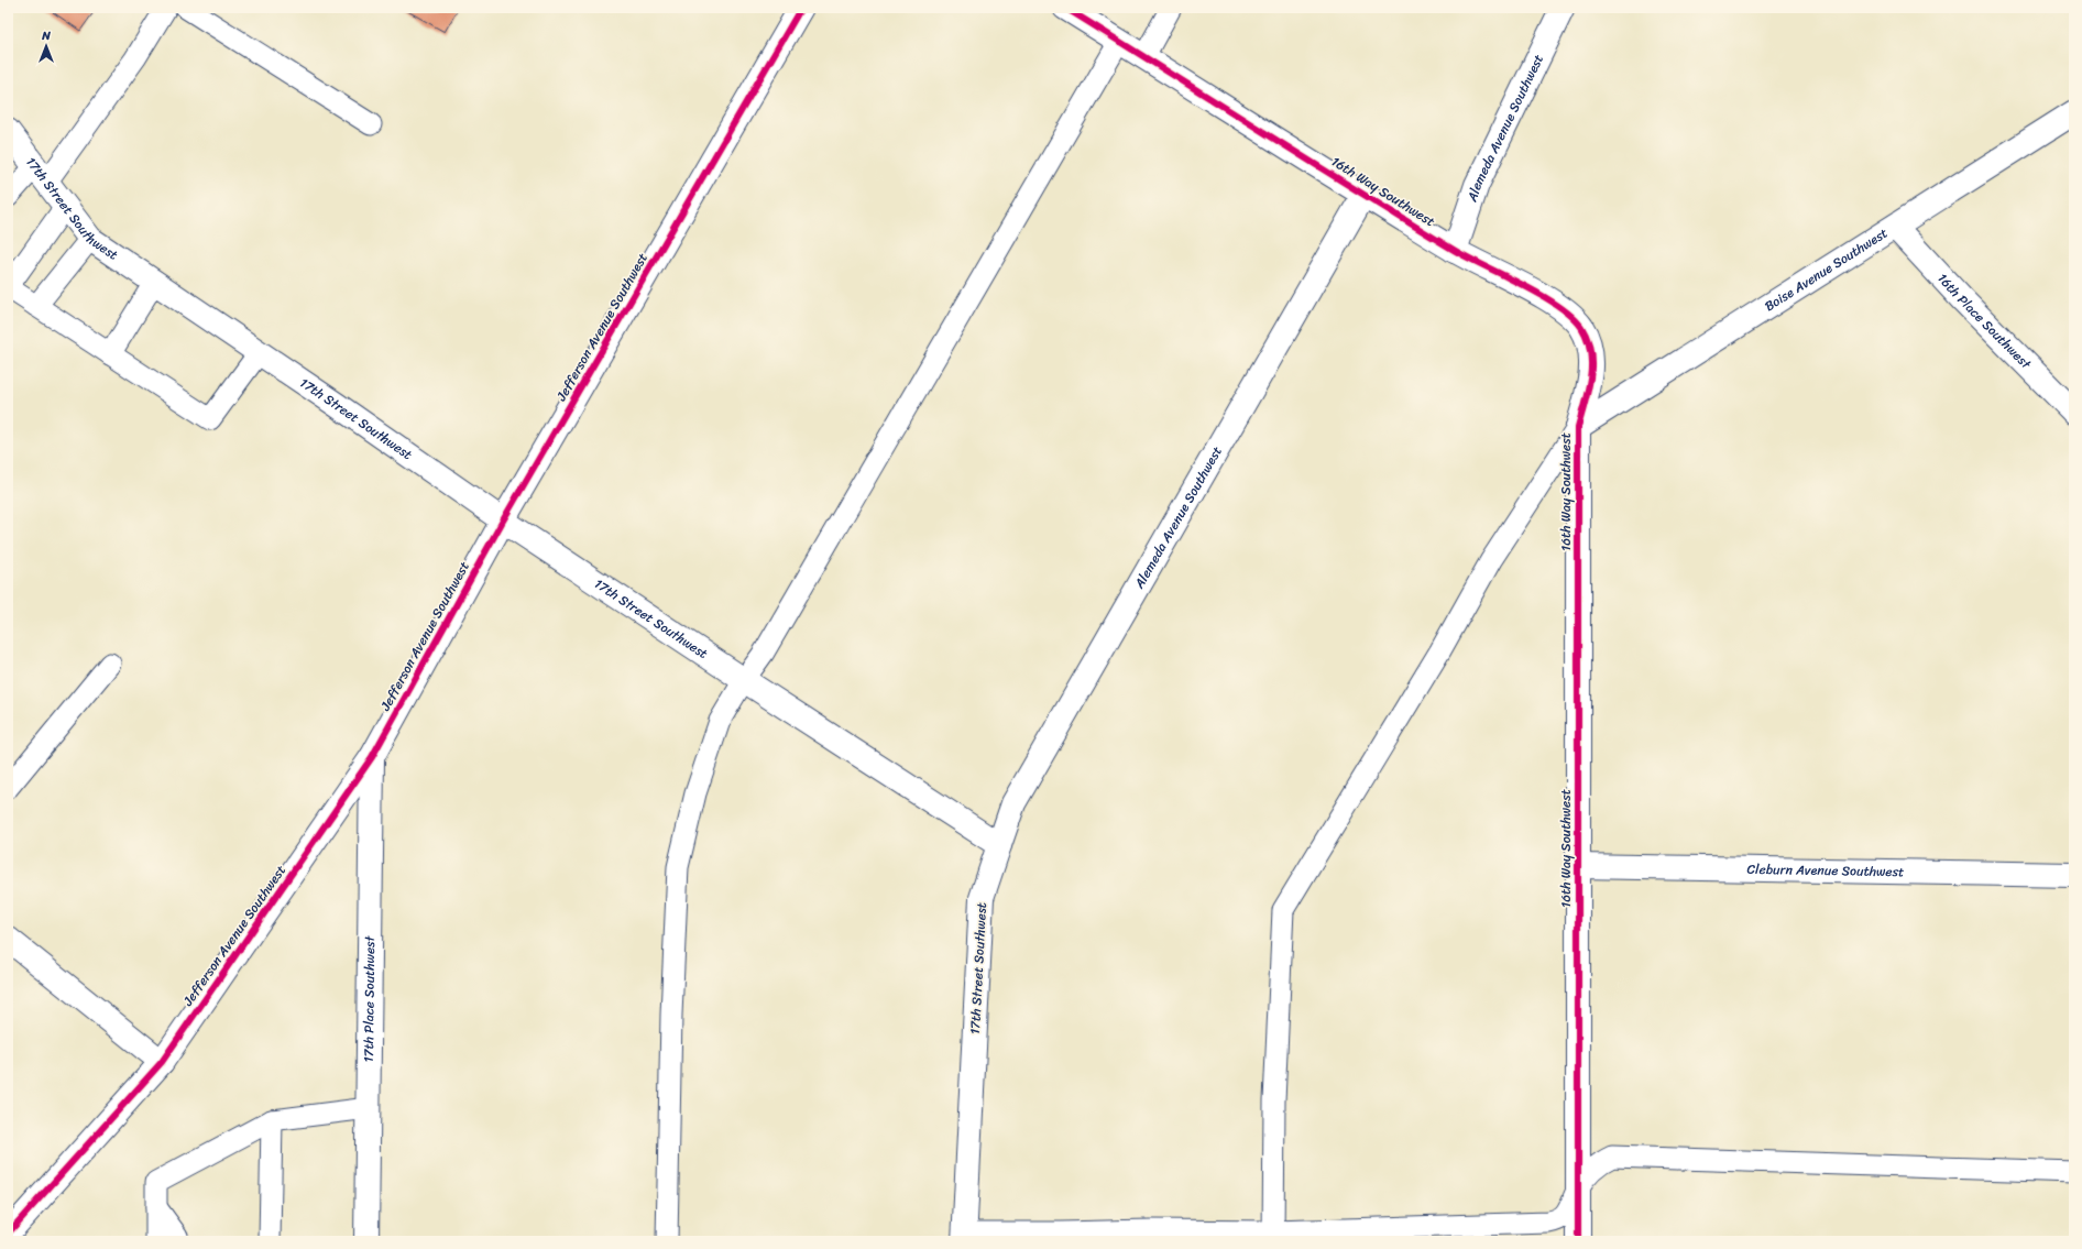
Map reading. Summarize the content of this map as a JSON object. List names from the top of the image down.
{
  "streets": {
    "street": [
      "Alemeda Avenue Southwest",
      "16th Way Southwest",
      "17th Street Southwest",
      "Boise Avenue Southwest",
      "16th Place Southwest",
      "Jefferson Avenue Southwest",
      "Cleburn Avenue Southwest",
      "17th Place Southwest"
    ]
  },
  "crossings": [
    ["Alemeda Avenue Southwest", "16th Way Southwest"],
    ["Alemeda Avenue Southwest", "17th Street Southwest"],
    ["16th Way Southwest", "Boise Avenue Southwest"],
    ["16th Way Southwest", "Cleburn Avenue Southwest"],
    ["17th Street Southwest", "Jefferson Avenue Southwest"],
    ["Boise Avenue Southwest", "16th Place Southwest"],
    ["Jefferson Avenue Southwest", "17th Place Southwest"]
  ],
  "north": "top"
}
